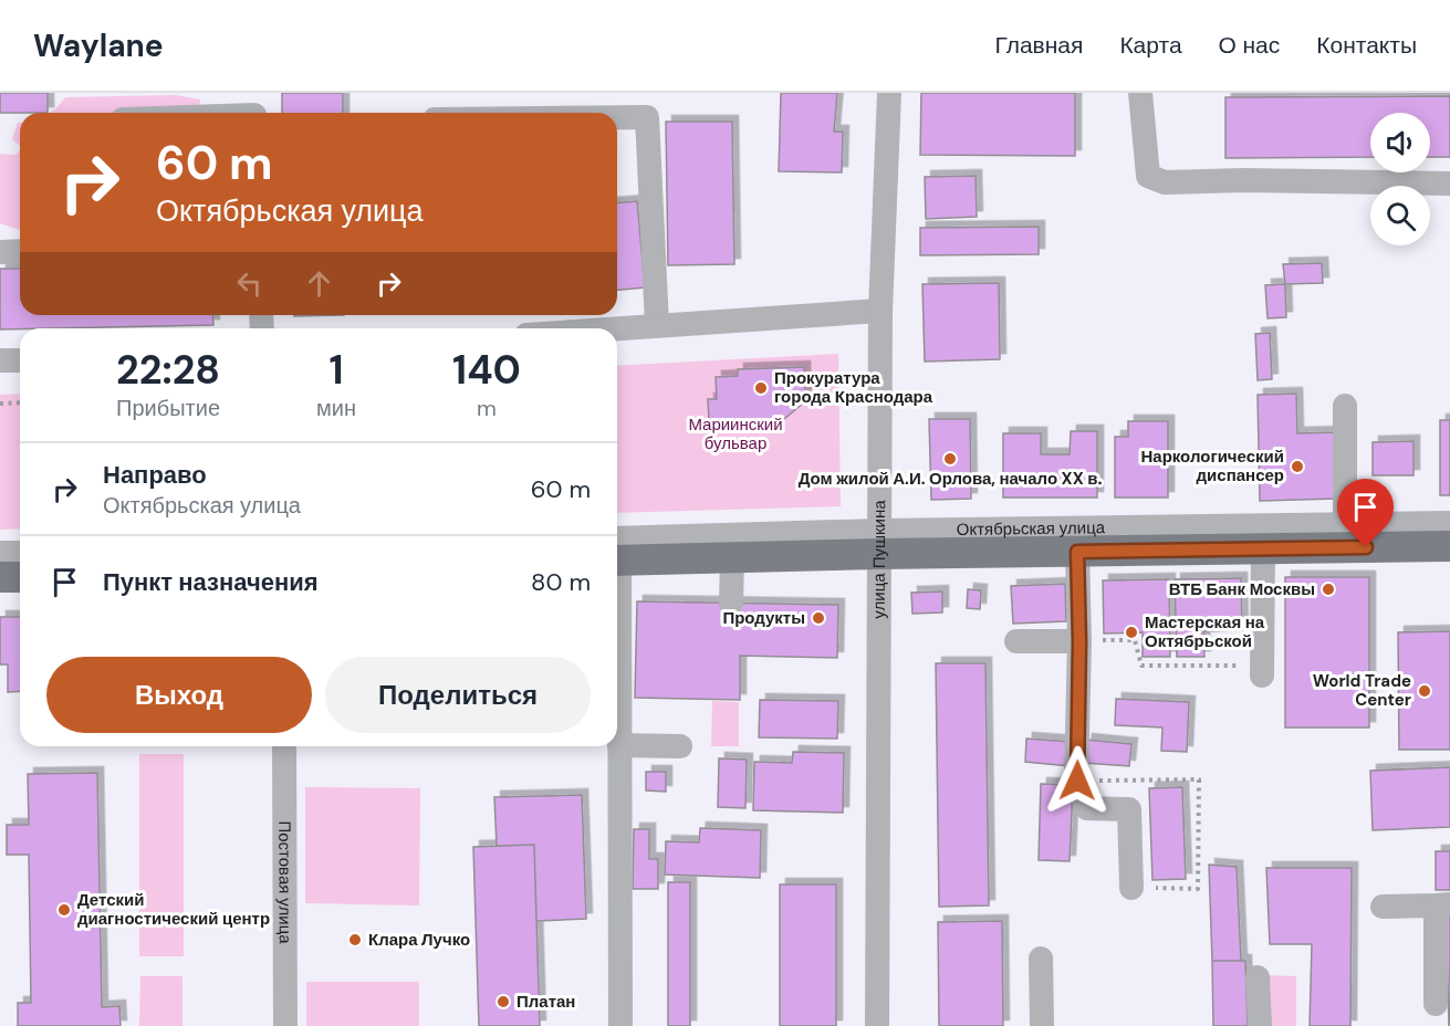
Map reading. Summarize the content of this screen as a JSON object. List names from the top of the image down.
{
  "streets": {
    "main road": ["Октябрьская улица"],
    "street": ["улица Пушкина", "Постовая улица"]
  },
  "crossings": [
    ["Октябрьская улица", "улица Пушкина"]
  ],
  "parks": ["Мариинский бульвар"],
  "places": [
    "Прокуратура города Краснодара",
    "Дом жилой А.И. Орлова, начало XX в.",
    "Наркологический диспансер",
    "ВТБ Банк Москвы",
    "Продукты",
    "Мастерская на Октябрьской",
    "World Trade Center",
    "Детский диагностический центр",
    "Клара Лучко",
    "Платан"
  ],
  "page": {
    "header": "Waylane",
    "nav": [
      "Главная",
      "Карта",
      "О нас",
      "Контакты"
    ],
    "turn": ["60 m", "Октябрьская улица"],
    "eta": [
      "22:28",
      "Прибытие",
      "1",
      "мин",
      "140",
      "m"
    ],
    "list": [
      {
        "name": "Направо",
        "note": "Октябрьская улица",
        "value": "60 m"
      },
      {
        "name": "Пункт назначения",
        "value": "80 m"
      }
    ],
    "buttons": ["Выход", "Поделиться"]
  }
}
